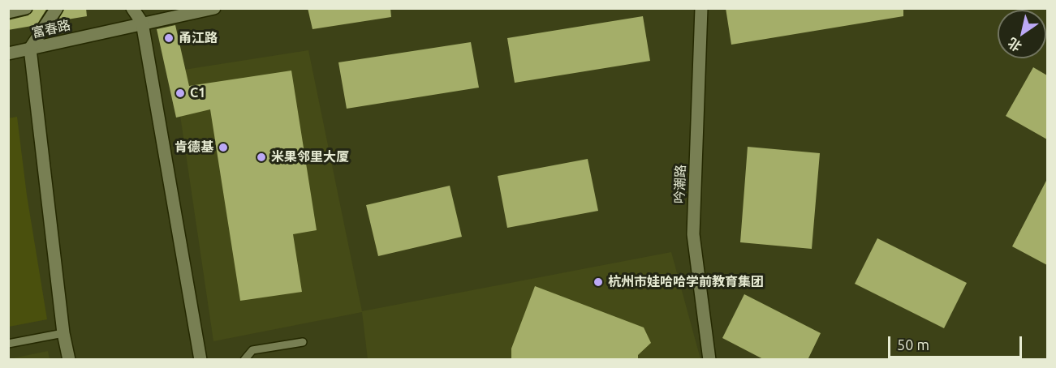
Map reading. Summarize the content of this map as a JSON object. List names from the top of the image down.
{
  "streets": {
    "main road": ["富春路", "吟潮路"]
  },
  "places": [
    "甬江路",
    "C1",
    "肯德基",
    "米果邻里大厦",
    "杭州市娃哈哈学前教育集团"
  ],
  "scale_bar": "50 m",
  "north": "bottom left"
}
